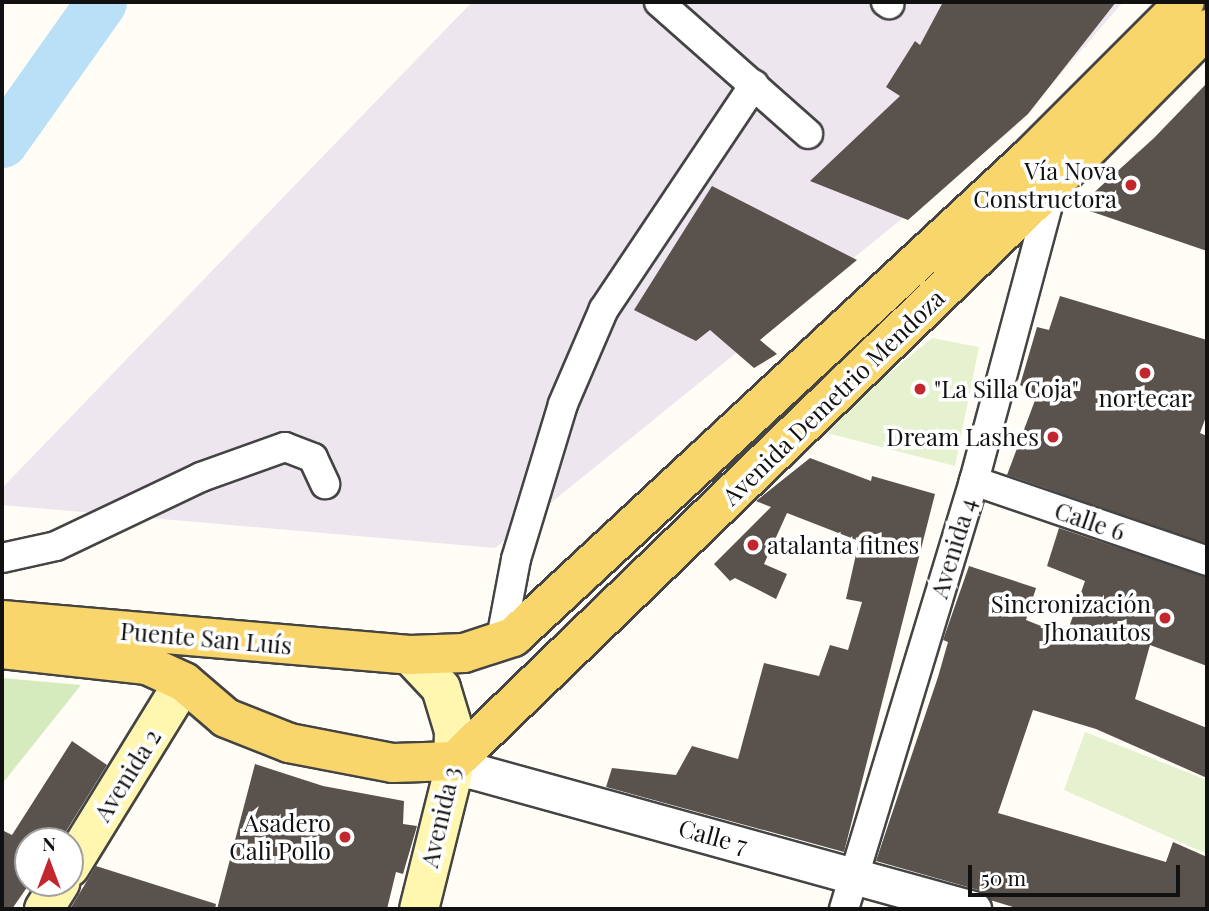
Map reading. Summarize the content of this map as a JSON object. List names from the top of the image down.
{
  "streets": {
    "main road": [
      "Avenida Demetrio Mendoza",
      "Puente San Luís",
      "Avenida 2",
      "Avenida 3"
    ],
    "street": ["Calle 6", "Avenida 4", "Calle 7"]
  },
  "crossings": [
    ["Avenida Demetrio Mendoza", "Avenida 4"],
    ["Avenida Demetrio Mendoza", "Puente San Luís"],
    ["Avenida Demetrio Mendoza", "Avenida 3"],
    ["Avenida Demetrio Mendoza", "Calle 7"],
    ["Calle 6", "Avenida 4"],
    ["Avenida 4", "Calle 7"],
    ["Puente San Luís", "Avenida 2"],
    ["Puente San Luís", "Avenida 3"],
    ["Puente San Luís", "Calle 7"],
    ["Avenida 3", "Calle 7"]
  ],
  "places": [
    "Vía Nova Constructora",
    "nortecar",
    "\"La Silla Coja\"",
    "Dream Lashes",
    "atalanta fitnes",
    "Sincronización Jhonautos",
    "Asadero Cali Pollo"
  ],
  "scale_bar": "50 m",
  "north": "top"
}
